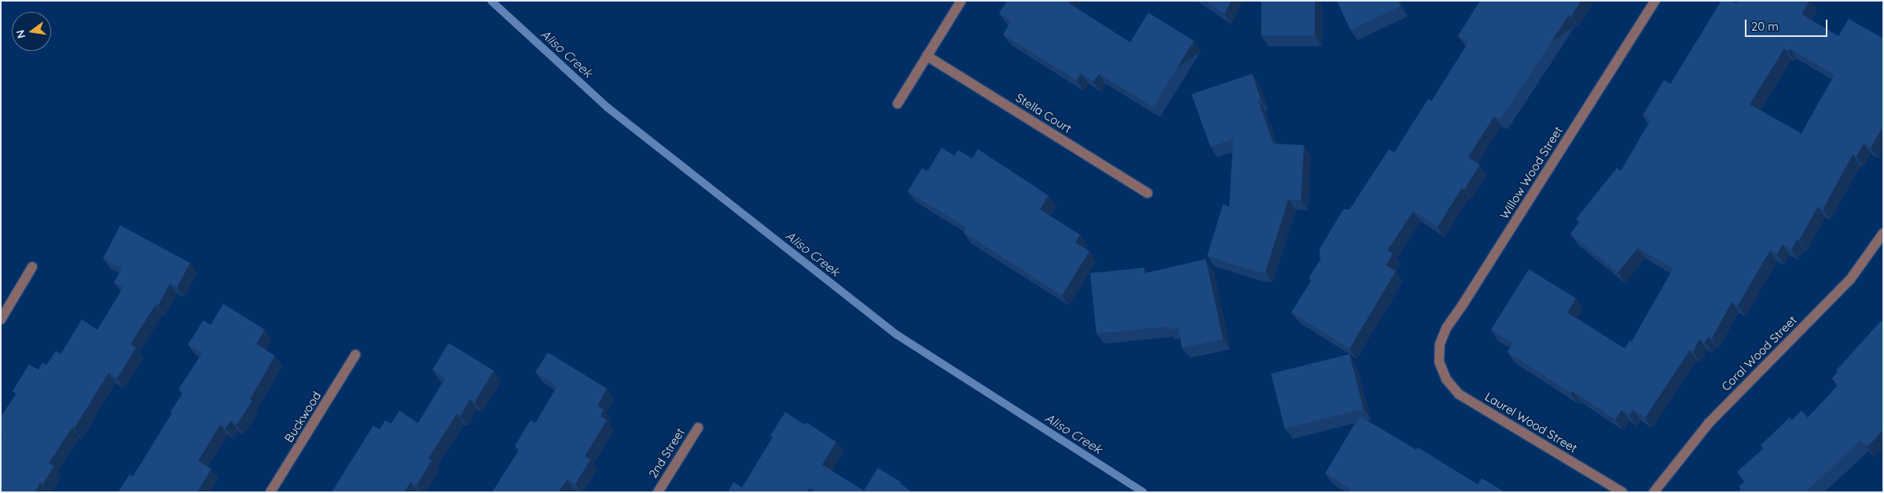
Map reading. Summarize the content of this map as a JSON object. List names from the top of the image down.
{
  "streets": {
    "street": [
      "Stella Court",
      "Willow Wood Street",
      "Coral Wood Street",
      "Buckwood",
      "Laurel Wood Street",
      "2nd Street"
    ]
  },
  "crossings": [
    ["Willow Wood Street", "Laurel Wood Street"]
  ],
  "water": ["Aliso Creek"],
  "scale_bar": "20 m",
  "north": "left"
}
